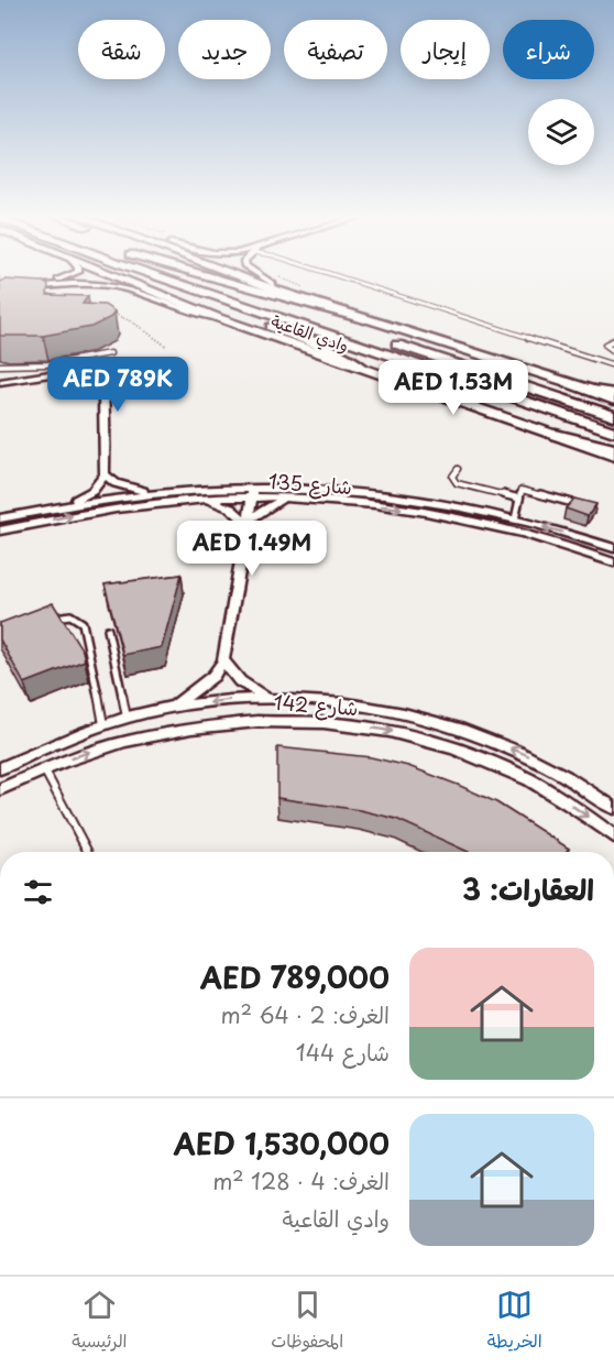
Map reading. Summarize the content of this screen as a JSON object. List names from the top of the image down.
{
  "streets": {
    "main road": ["وادي القاعية"],
    "street": ["شارع 135", "شارع 142"]
  },
  "page": {
    "chip": [
      "شراء",
      "إيجار",
      "تصفية",
      "جديد",
      "شقة"
    ],
    "price": ["AED 789K", "AED 1.53M", "AED 1.49M"],
    "heading": "العقارات: 3",
    "list": [
      {
        "name": "AED 789,000",
        "note": "الغرف: 2 · 64 m² · شارع 144"
      },
      {
        "name": "AED 1,530,000",
        "note": "الغرف: 4 · 128 m² · وادي القاعية"
      }
    ],
    "tabs": ["الخريطة", "المحفوظات", "الرئيسية"]
  }
}
